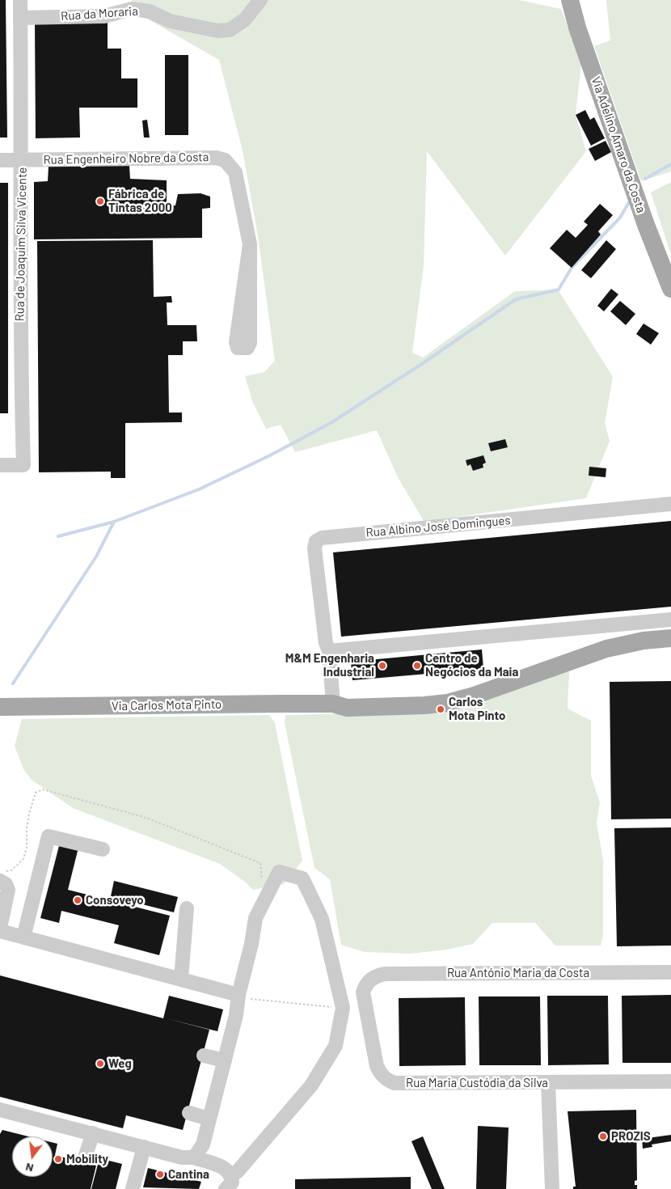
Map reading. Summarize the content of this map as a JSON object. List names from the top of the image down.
{
  "streets": {
    "main road": ["Via Adelino Amaro da Costa", "Via Carlos Mota Pinto"],
    "street": [
      "Rua da Moraria",
      "Rua Engenheiro Nobre da Costa",
      "Rua de Joaquim Silva Vicente",
      "Rua Albino José Domingues",
      "Rua António Maria da Costa",
      "Rua Maria Custódia da Silva"
    ]
  },
  "crossings": [
    ["Rua da Moraria", "Rua de Joaquim Silva Vicente"],
    ["Rua Engenheiro Nobre da Costa", "Rua de Joaquim Silva Vicente"],
    ["Rua Albino José Domingues", "Via Carlos Mota Pinto"],
    ["Rua António Maria da Costa", "Rua Maria Custódia da Silva"]
  ],
  "places": [
    "Fábrica de Tintas 2000",
    "M&M Engenharia Industrial",
    "Centro de Negócios da Maia",
    "Carlos Mota Pinto",
    "Consoveyo",
    "Weg",
    "PROZIS",
    "Mobility",
    "Cantina"
  ],
  "north": "bottom"
}
